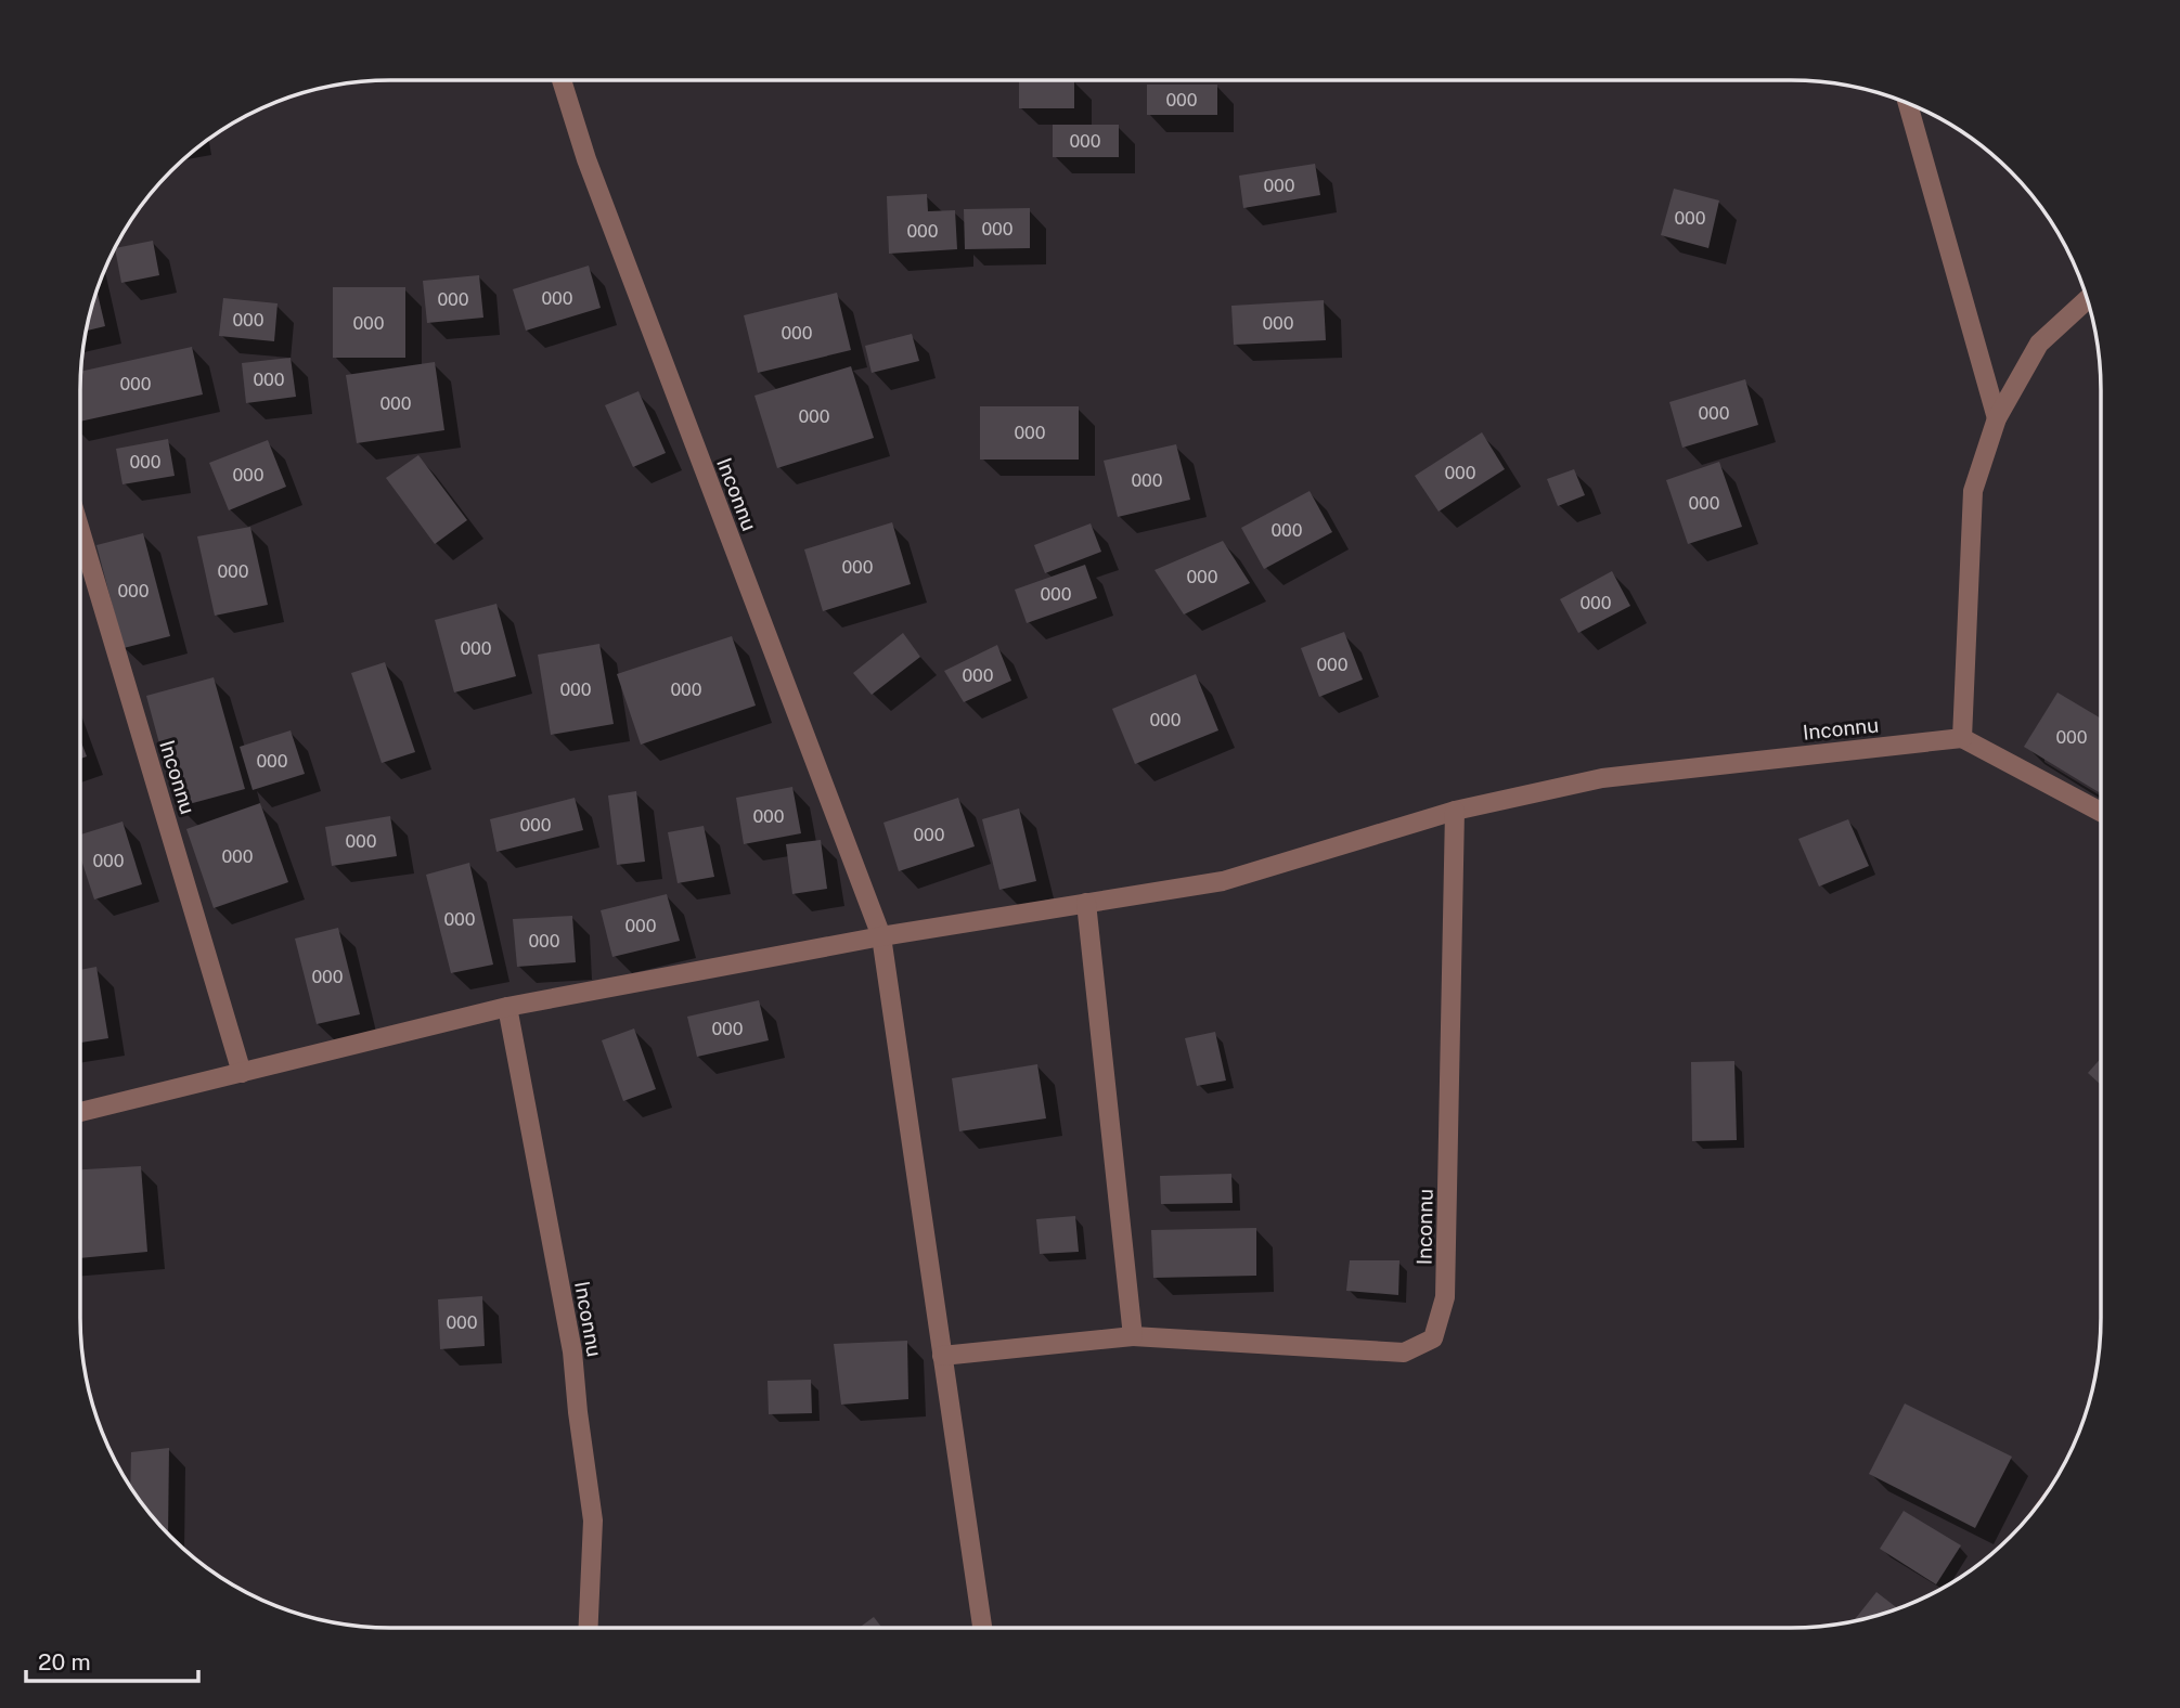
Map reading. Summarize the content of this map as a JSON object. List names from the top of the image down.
{
  "streets": {
    "street": ["Inconnu"]
  },
  "house_numbers": [
    "000",
    "000",
    "000",
    "000",
    "000",
    "000",
    "000",
    "000",
    "000",
    "000",
    "000",
    "000",
    "000",
    "000",
    "000",
    "000",
    "000",
    "000",
    "000",
    "000",
    "000",
    "000",
    "000",
    "000",
    "000",
    "000",
    "000",
    "000",
    "000",
    "000",
    "000",
    "000",
    "000",
    "000",
    "000",
    "000",
    "000",
    "000",
    "000",
    "000",
    "000",
    "000",
    "000",
    "000",
    "000",
    "000",
    "000",
    "000",
    "000",
    "000"
  ],
  "scale_bar": "20 m"
}
